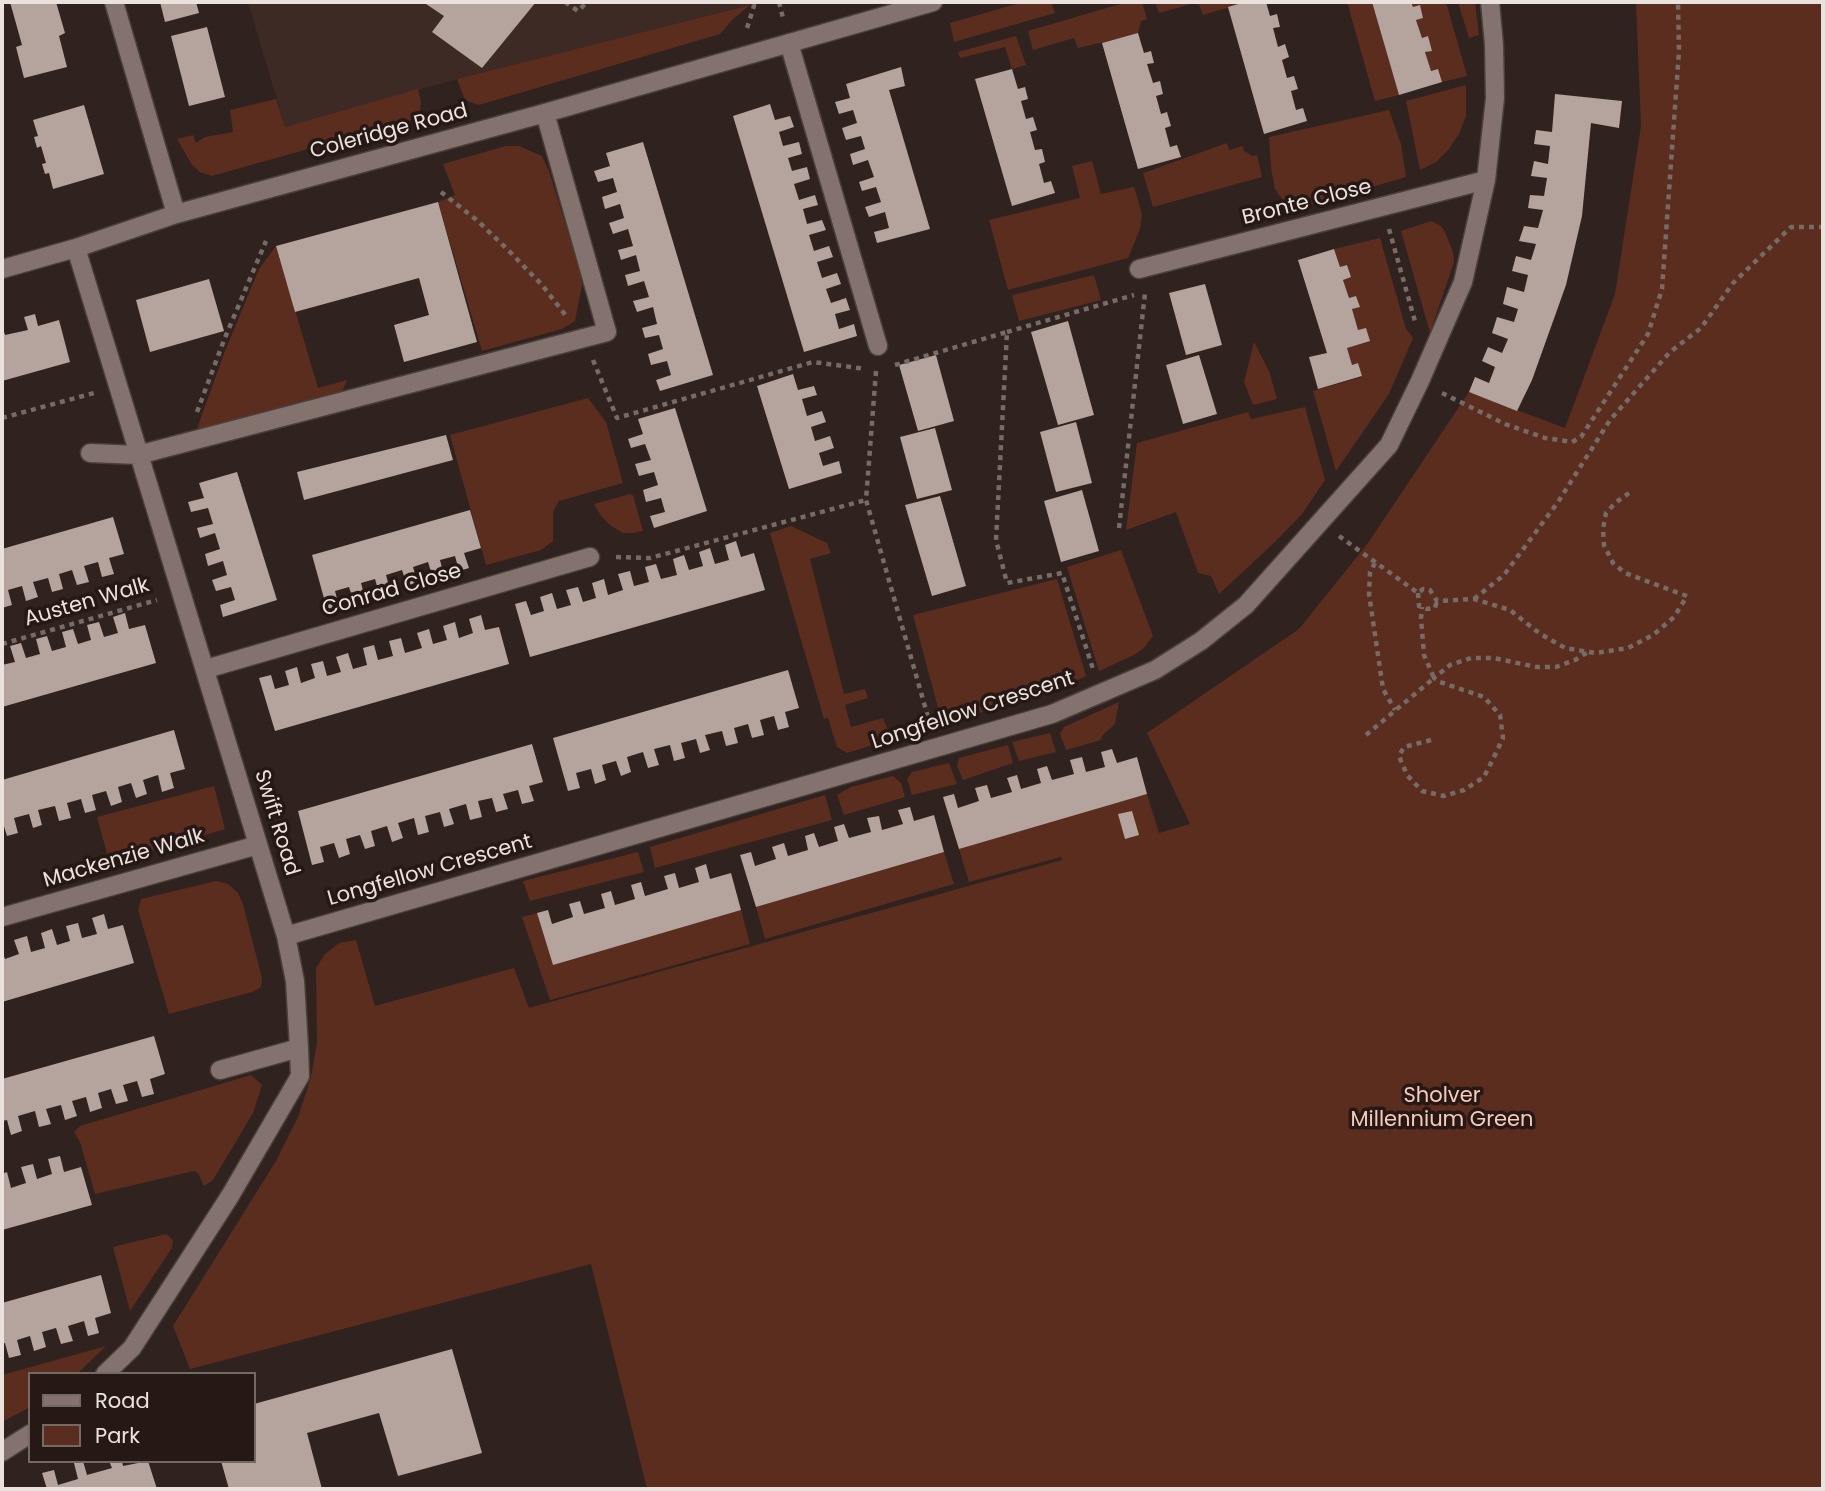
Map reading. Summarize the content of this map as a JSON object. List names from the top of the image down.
{
  "streets": {
    "street": [
      "Coleridge Road",
      "Bronte Close",
      "Conrad Close",
      "Longfellow Crescent",
      "Swift Road",
      "Mackenzie Walk"
    ],
    "path": ["Austen Walk"]
  },
  "crossings": [
    ["Coleridge Road", "Swift Road"],
    ["Bronte Close", "Longfellow Crescent"],
    ["Conrad Close", "Swift Road"],
    ["Austen Walk", "Swift Road"],
    ["Longfellow Crescent", "Swift Road"],
    ["Swift Road", "Mackenzie Walk"]
  ],
  "parks": ["Sholver Millennium Green"],
  "legend": ["Road", "Park"]
}
